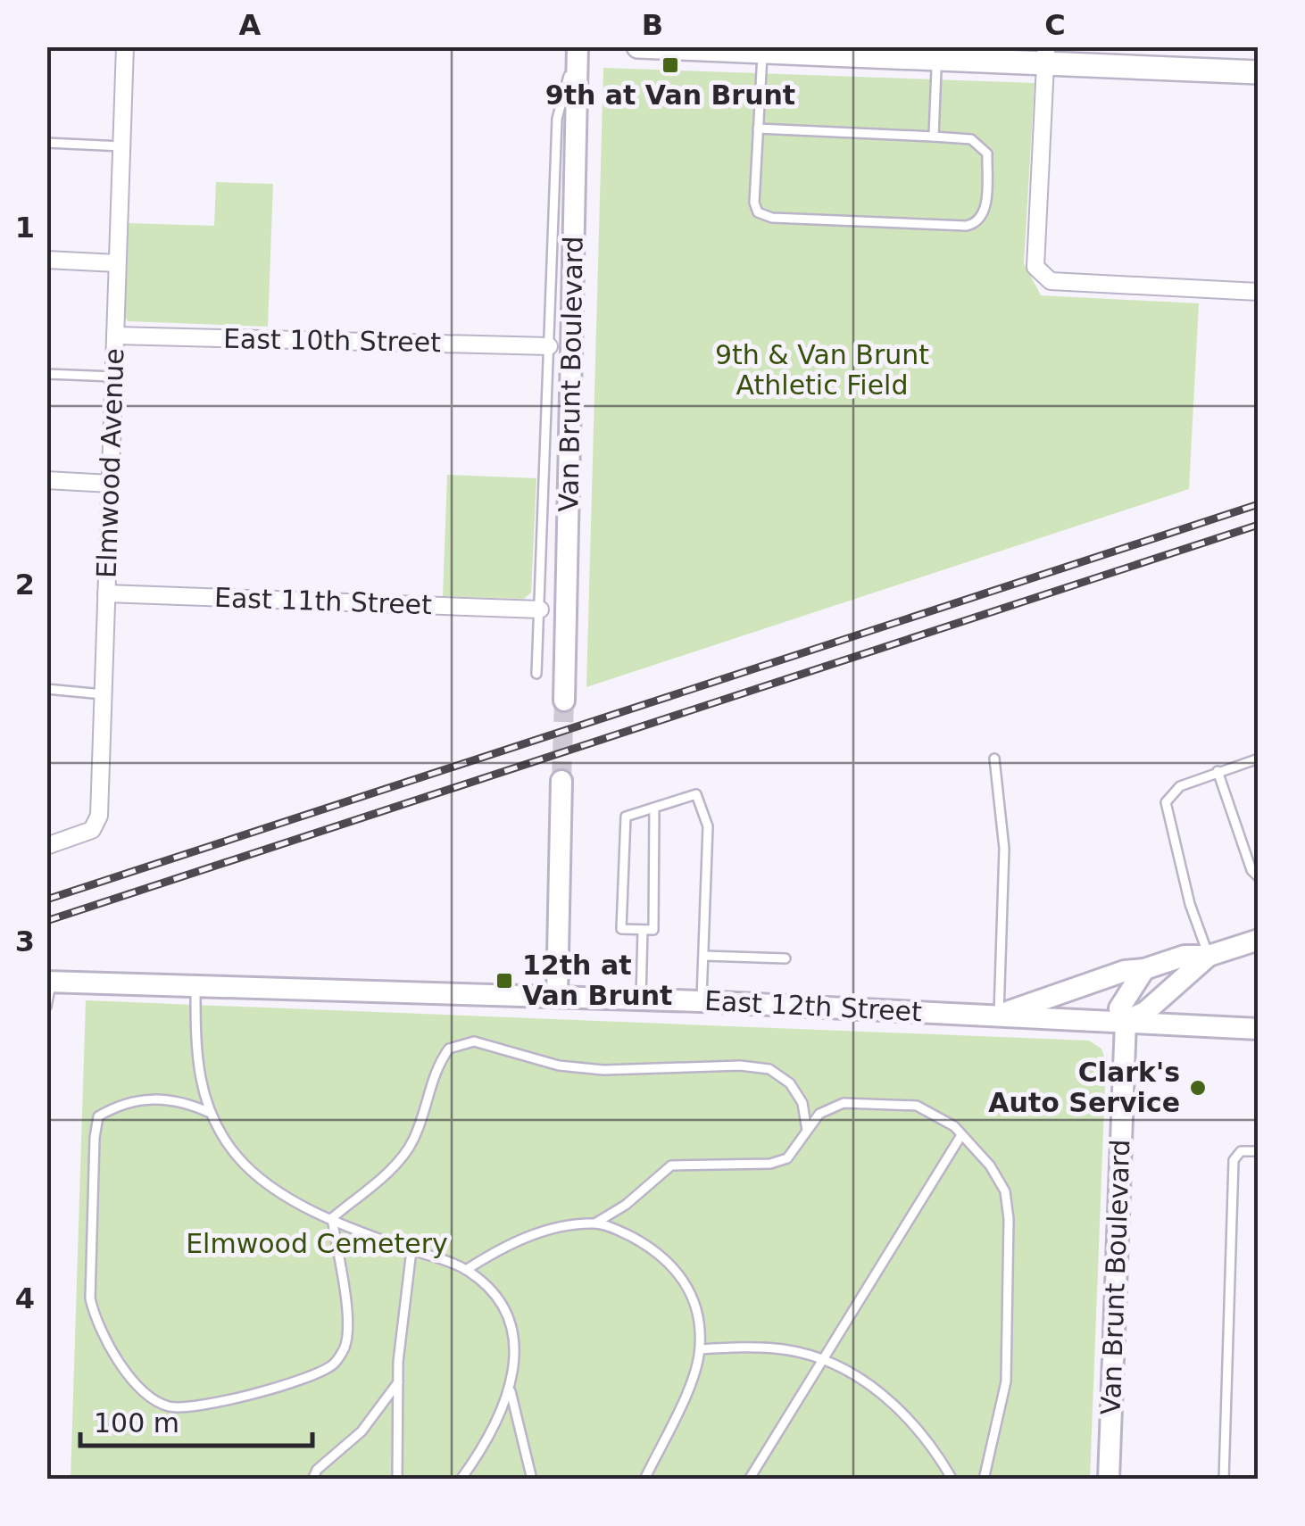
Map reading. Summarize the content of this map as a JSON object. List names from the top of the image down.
{
  "streets": {
    "street": [
      "East 10th Street",
      "Van Brunt Boulevard",
      "Elmwood Avenue",
      "East 11th Street",
      "East 12th Street"
    ]
  },
  "crossings": [
    ["East 10th Street", "Elmwood Avenue"],
    ["Van Brunt Boulevard", "East 12th Street"],
    ["Elmwood Avenue", "East 11th Street"]
  ],
  "parks": ["9th & Van Brunt Athletic Field", "Elmwood Cemetery"],
  "places": {
    "transit": ["9th at Van Brunt", "12th at Van Brunt"],
    "other": ["Clark's Auto Service"]
  },
  "scale_bar": "100 m",
  "grid": {
    "columns": ["A", "B", "C"],
    "rows": [
      "1",
      "2",
      "3",
      "4"
    ]
  }
}
